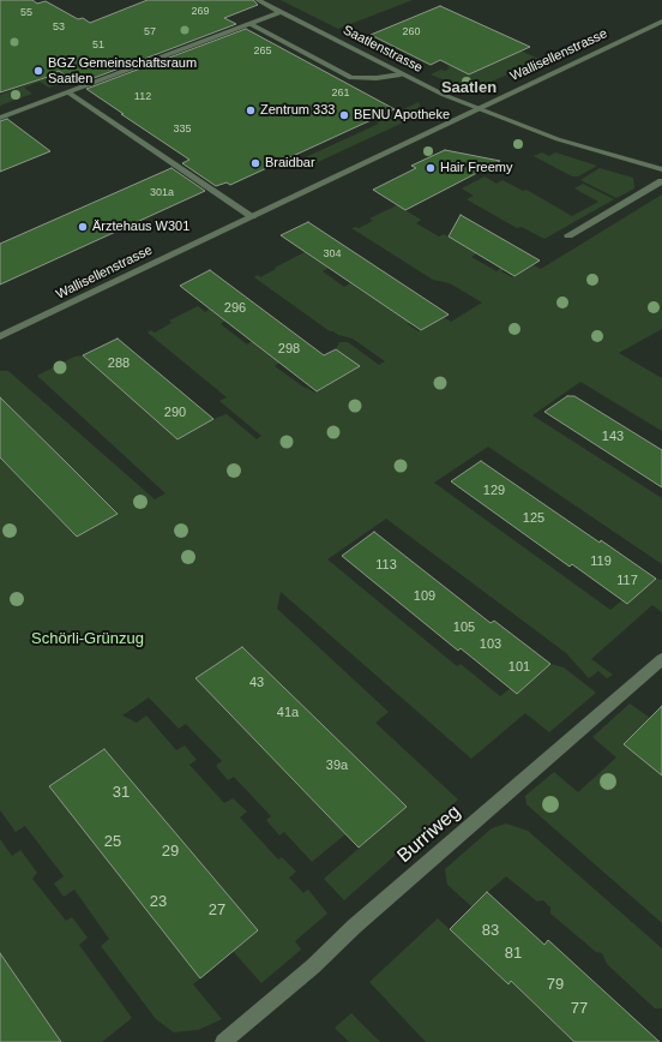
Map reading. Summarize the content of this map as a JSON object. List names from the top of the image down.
{
  "streets": {
    "street": ["Saatlenstrasse", "Wallisellenstrasse", "Burriweg"]
  },
  "crossings": [
    ["Saatlenstrasse", "Wallisellenstrasse"]
  ],
  "districts": ["Saatlen"],
  "parks": ["Schörli-Grünzug"],
  "places": [
    "BGZ Gemeinschaftsraum Saatlen",
    "Zentrum 333",
    "BENU Apotheke",
    "Braidbar",
    "Hair Freemy",
    "Ärztehaus W301"
  ],
  "house_numbers": [
    "269",
    "55",
    "53",
    "57",
    "260",
    "51",
    "265",
    "261",
    "112",
    "335",
    "301a",
    "304",
    "296",
    "298",
    "288",
    "290",
    "143",
    "129",
    "125",
    "119",
    "113",
    "117",
    "109",
    "105",
    "103",
    "101",
    "43",
    "41a",
    "39a",
    "31",
    "25",
    "29",
    "23",
    "27",
    "83",
    "81",
    "79",
    "77"
  ]
}
